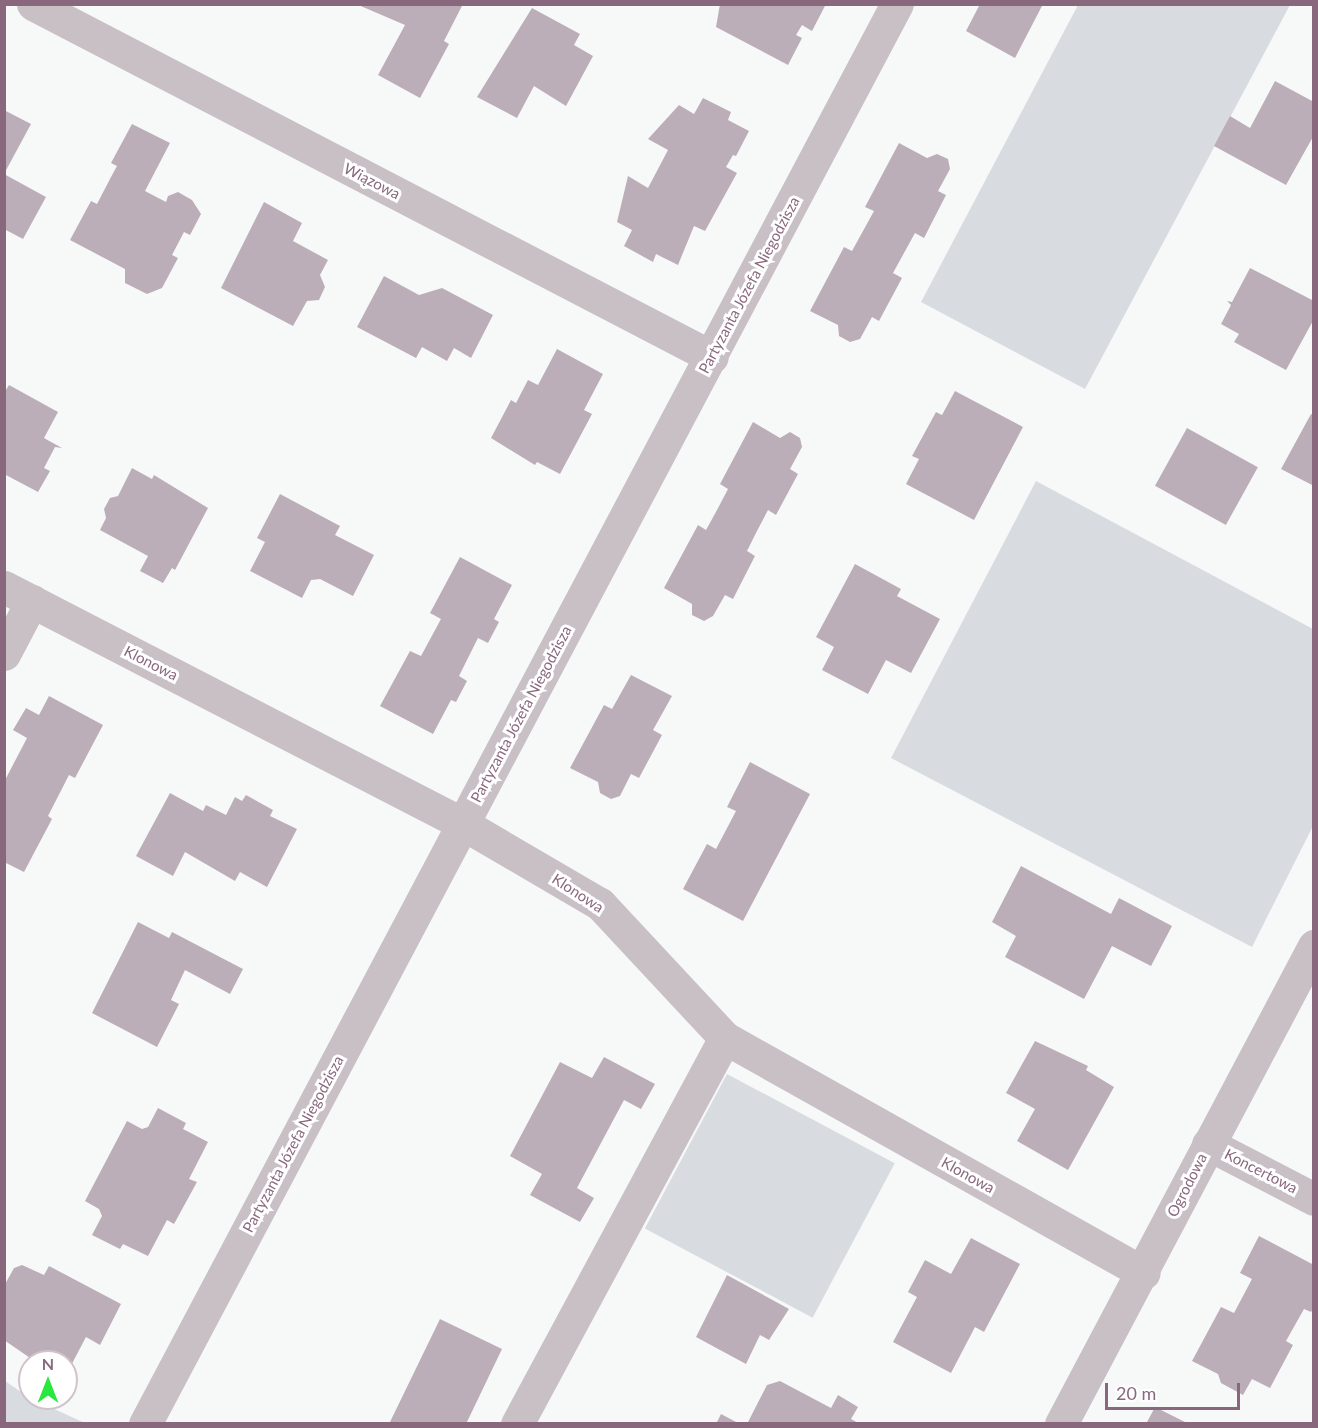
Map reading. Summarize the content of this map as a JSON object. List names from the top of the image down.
{
  "streets": {
    "street": [
      "Wiązowa",
      "Partyzanta Józefa Niegodzisza",
      "Klonowa",
      "Koncertowa",
      "Ogrodowa"
    ]
  },
  "crossings": [
    ["Wiązowa", "Partyzanta Józefa Niegodzisza"],
    ["Partyzanta Józefa Niegodzisza", "Klonowa"],
    ["Klonowa", "Ogrodowa"],
    ["Koncertowa", "Ogrodowa"]
  ],
  "scale_bar": "20 m",
  "north": "top"
}
